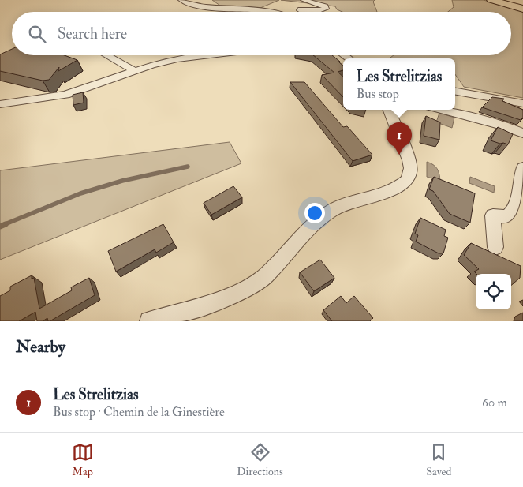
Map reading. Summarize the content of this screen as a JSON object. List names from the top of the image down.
{
  "page": {
    "search": "Search here",
    "popup": ["Les Strelitzias", "Bus stop"],
    "pins": "1",
    "heading": "Nearby",
    "list": [
      {
        "mark": "1",
        "name": "Les Strelitzias",
        "note": "Bus stop · Chemin de la Ginestière",
        "value": "60 m"
      }
    ],
    "nav": ["Map", "Directions", "Saved"]
  }
}
